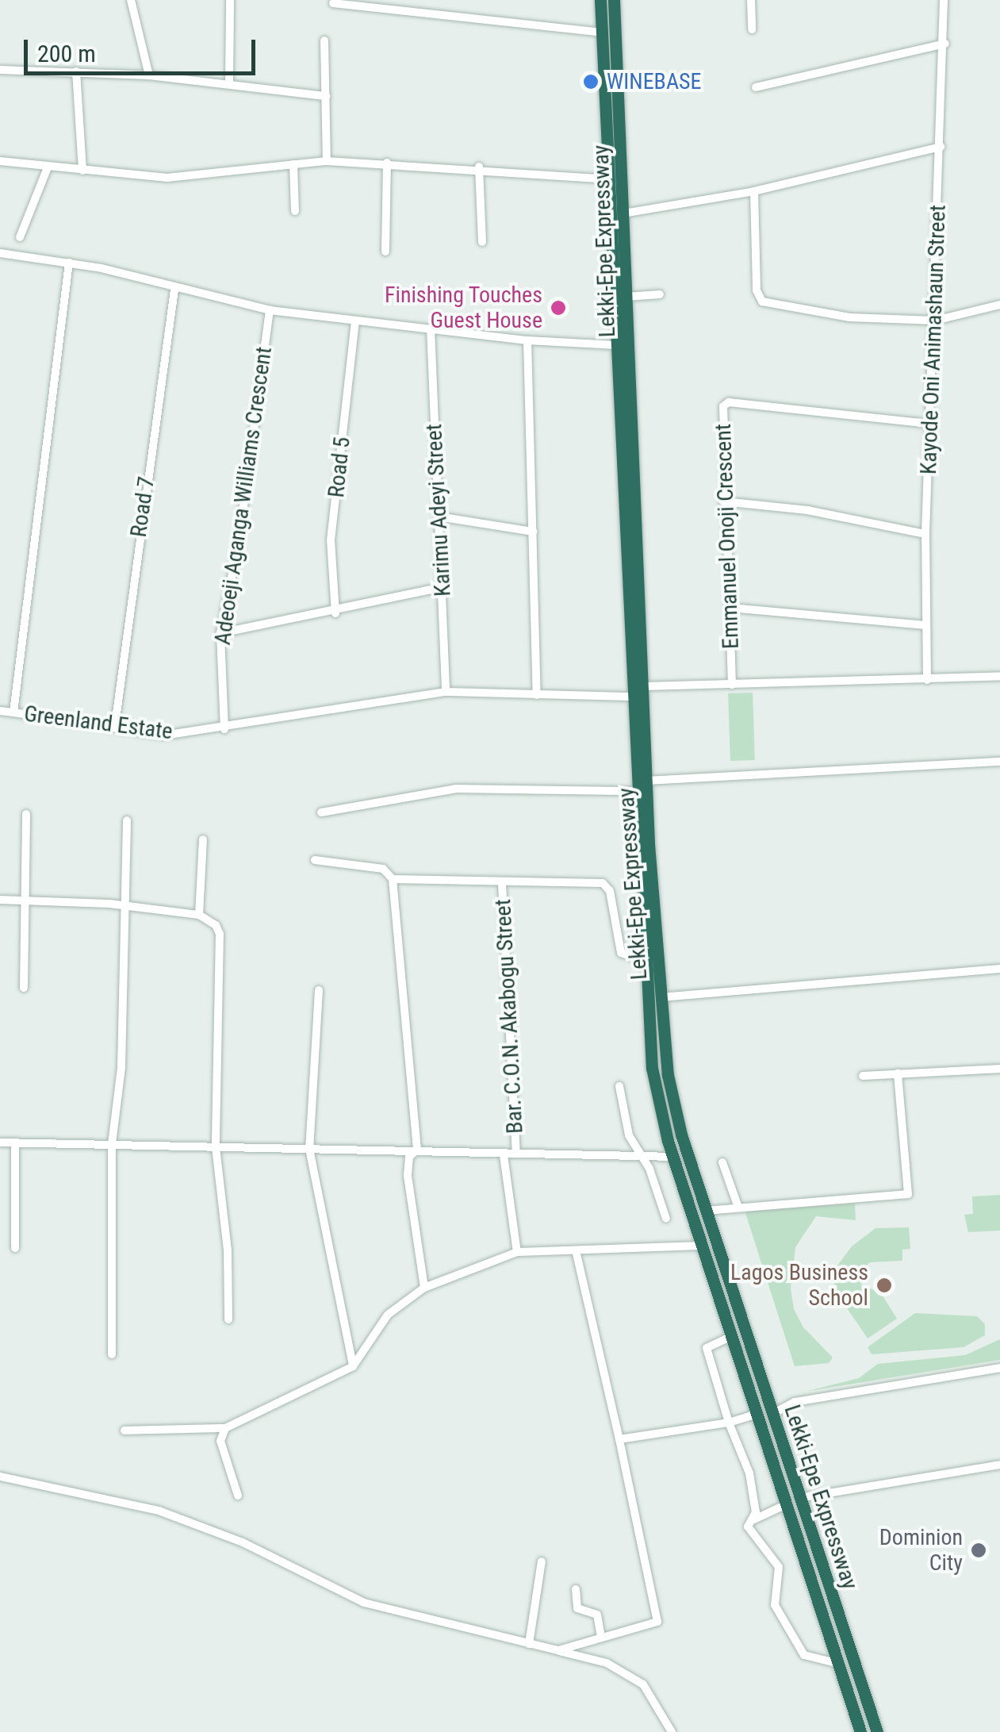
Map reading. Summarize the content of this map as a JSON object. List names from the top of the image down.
{
  "streets": {
    "highway": ["Lekki-Epe Expressway"],
    "street": [
      "Kayode Oni Animashaun Street",
      "Road 5",
      "Adeoeji Aganga Williams Crescent",
      "Road 7",
      "Karimu Adeyi Street",
      "Emmanuel Onoji Crescent",
      "Greenland Estate",
      "Bar. C.O.N. Akabogu Street"
    ]
  },
  "crossings": [
    ["Lekki-Epe Expressway", "Greenland Estate"],
    ["Kayode Oni Animashaun Street", "Emmanuel Onoji Crescent"],
    ["Adeoeji Aganga Williams Crescent", "Greenland Estate"],
    ["Road 7", "Greenland Estate"],
    ["Karimu Adeyi Street", "Greenland Estate"]
  ],
  "places": [
    "WINEBASE",
    "Finishing Touches Guest House",
    "Lagos Business School",
    "Dominion City"
  ],
  "scale_bar": "200 m"
}
